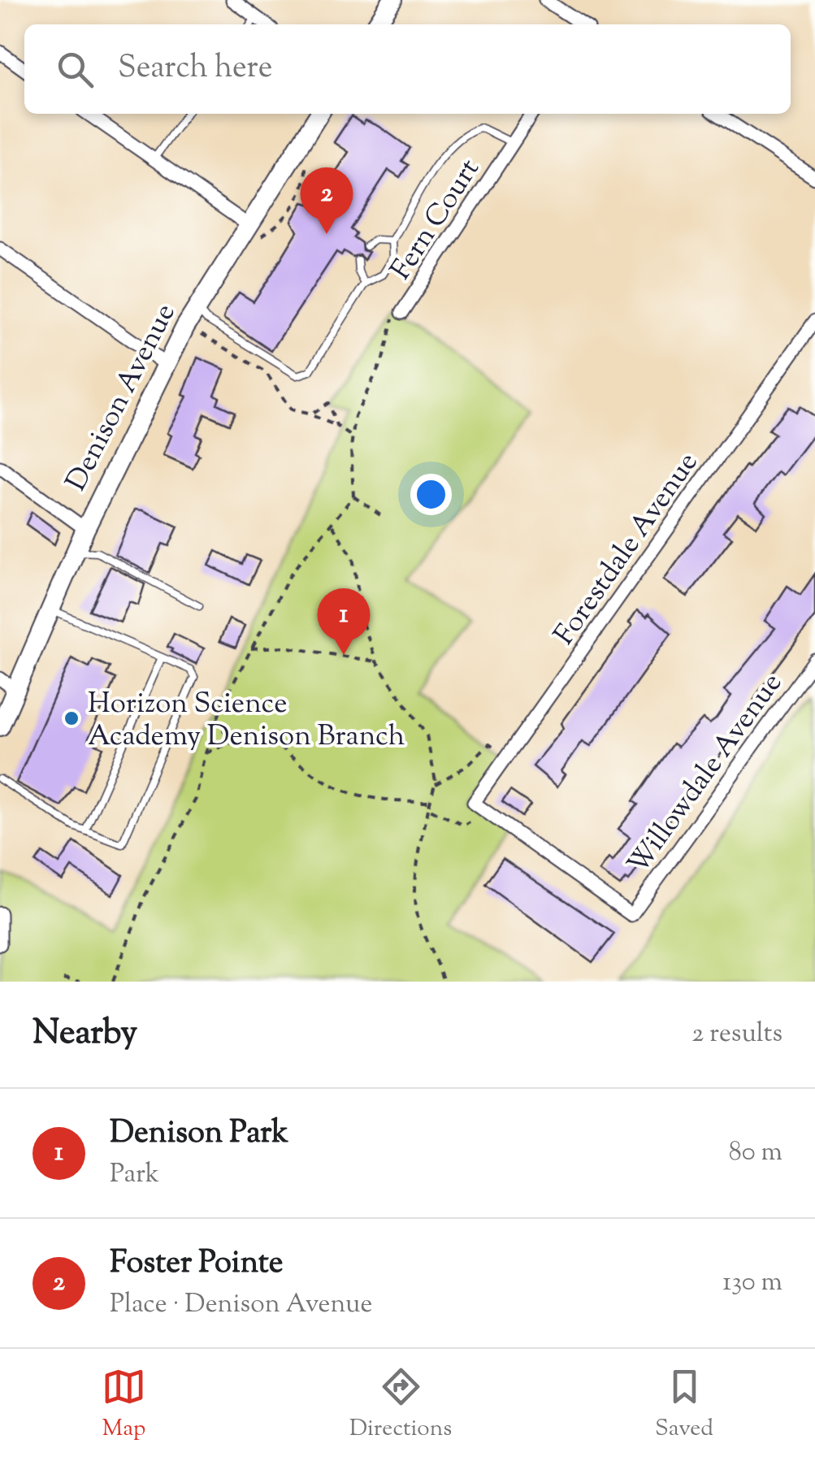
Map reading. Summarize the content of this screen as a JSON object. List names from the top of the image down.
{
  "streets": {
    "main road": ["Denison Avenue"],
    "street": ["Fern Court", "Forestdale Avenue", "Willowdale Avenue"]
  },
  "crossings": [
    ["Forestdale Avenue", "Willowdale Avenue"]
  ],
  "places": ["Horizon Science Academy Denison Branch"],
  "page": {
    "search": "Search here",
    "pins": ["2", "1"],
    "heading": ["Nearby", "2 results"],
    "list": [
      {
        "mark": "1",
        "name": "Denison Park",
        "note": "Park",
        "value": "80 m"
      },
      {
        "mark": "2",
        "name": "Foster Pointe",
        "note": "Place · Denison Avenue",
        "value": "130 m"
      }
    ],
    "nav": ["Map", "Directions", "Saved"]
  }
}
